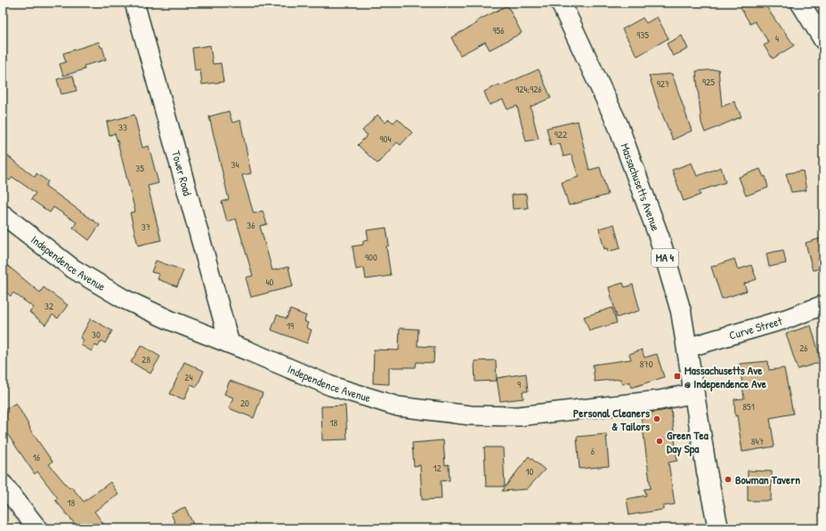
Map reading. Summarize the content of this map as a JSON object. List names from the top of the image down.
{
  "streets": {
    "main road": ["Massachusetts Avenue", "MA 4"],
    "street": ["Tower Road", "Independence Avenue", "Curve Street"]
  },
  "crossings": [
    ["Tower Road", "Independence Avenue"],
    ["Massachusetts Avenue", "Independence Avenue"],
    ["Massachusetts Avenue", "Curve Street"]
  ],
  "places": {
    "transit": ["Massachusetts Ave @ Independence Ave"],
    "other": ["Personal Cleaners & Tailors", "Green Tea Day Spa", "Bowman Tavern"]
  },
  "house_numbers": [
    "956",
    "935",
    "4",
    "925",
    "927",
    "924;926",
    "33",
    "922",
    "904",
    "34",
    "35",
    "36",
    "37",
    "900",
    "40",
    "32",
    "19",
    "30",
    "26",
    "28",
    "870",
    "24",
    "9",
    "20",
    "851",
    "18",
    "847",
    "6",
    "16",
    "12",
    "10",
    "18"
  ]
}
